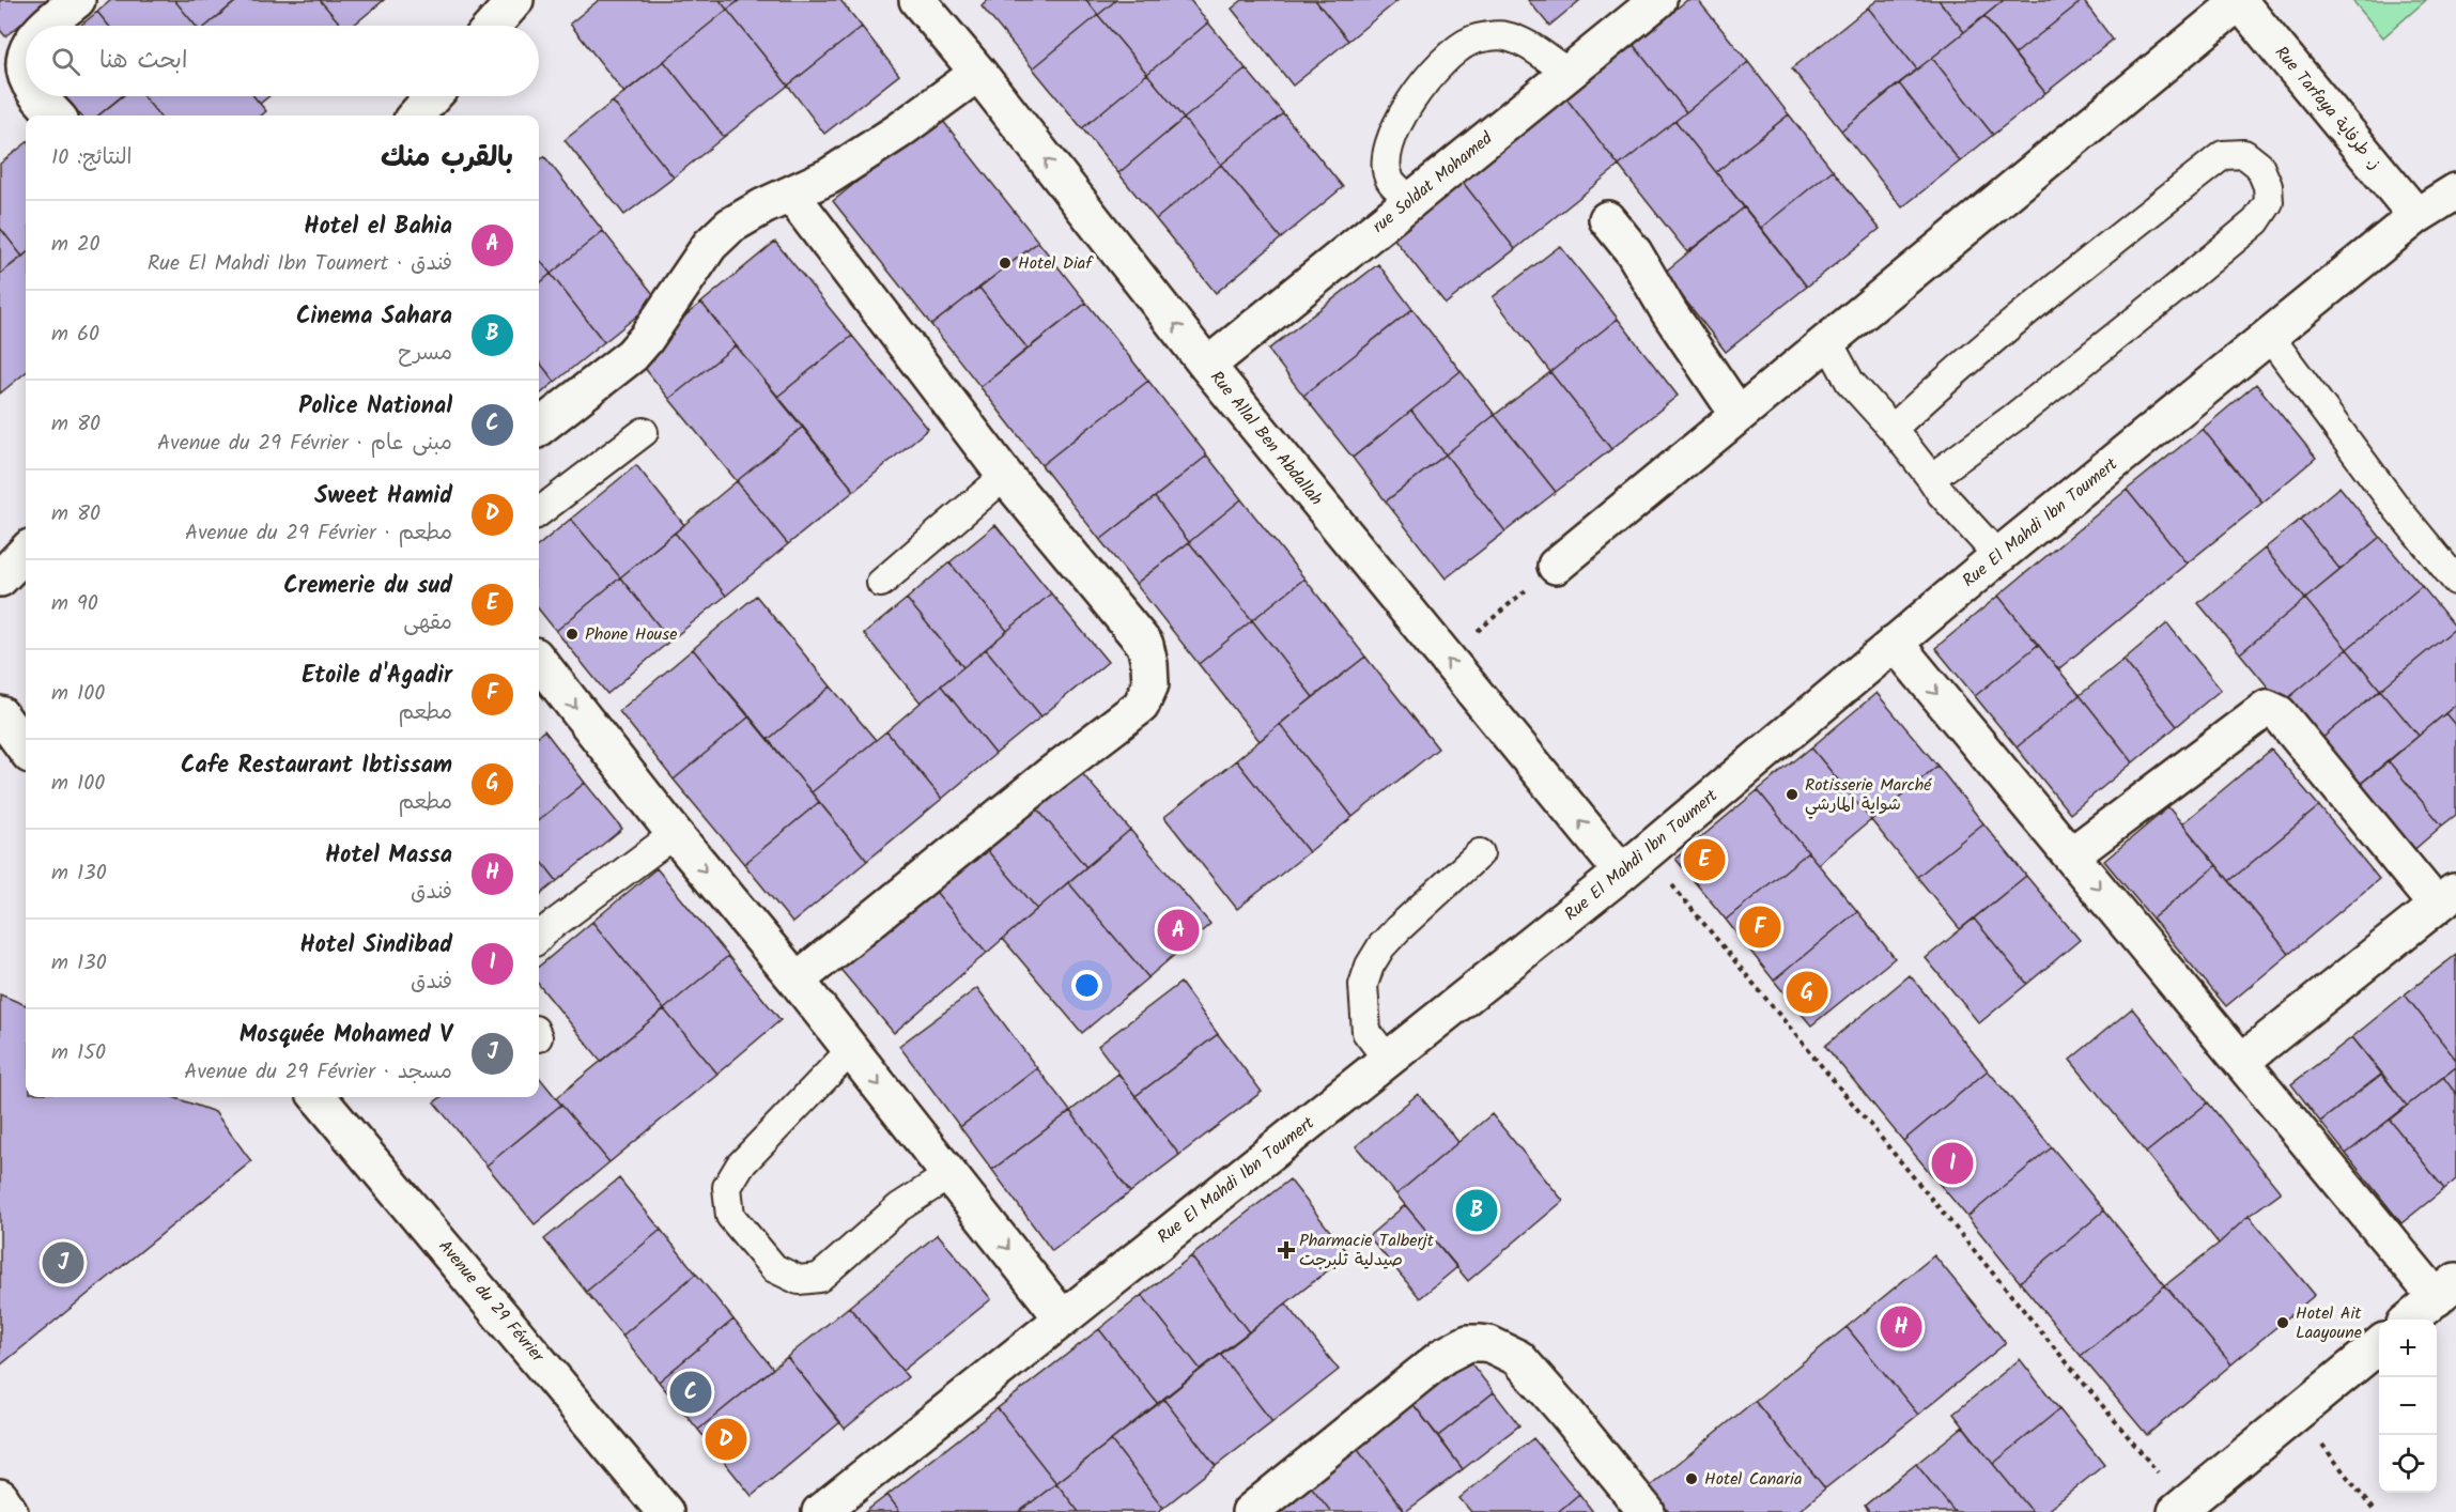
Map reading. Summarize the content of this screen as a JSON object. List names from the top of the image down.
{
  "streets": {
    "street": [
      "Rue Tarfaya ز. طرفاية",
      "rue Soldat Mohamed",
      "Rue Allal Ben Abdallah",
      "Rue El Mahdi Ibn Toumert",
      "Avenue du 29 Février"
    ]
  },
  "crossings": [
    ["Rue Tarfaya ز. طرفاية", "Rue El Mahdi Ibn Toumert"],
    ["rue Soldat Mohamed", "Rue Allal Ben Abdallah"],
    ["Rue Allal Ben Abdallah", "Rue El Mahdi Ibn Toumert"]
  ],
  "places": {
    "other": [
      "Hotel Diaf",
      "Phone House",
      "Rotisserie Marché شواية المارشي",
      "Hotel Ait Laayoune",
      "Hotel Canaria"
    ],
    "health": ["Pharmacie Talberjt صيدلية تلبرجت"]
  },
  "page": {
    "search": "ابحث هنا",
    "heading": ["بالقرب منك", "النتائج: 10"],
    "list": [
      {
        "mark": "A",
        "name": "Hotel el Bahia",
        "note": "فندق · Rue El Mahdi Ibn Toumert",
        "value": "20 m"
      },
      {
        "mark": "B",
        "name": "Cinema Sahara",
        "note": "مسرح",
        "value": "60 m"
      },
      {
        "mark": "C",
        "name": "Police National",
        "note": "مبنى عام · Avenue du 29 Février",
        "value": "80 m"
      },
      {
        "mark": "D",
        "name": "Sweet Hamid",
        "note": "مطعم · Avenue du 29 Février",
        "value": "80 m"
      },
      {
        "mark": "E",
        "name": "Cremerie du sud",
        "note": "مقهى",
        "value": "90 m"
      },
      {
        "mark": "F",
        "name": "Etoile d'Agadir",
        "note": "مطعم",
        "value": "100 m"
      },
      {
        "mark": "G",
        "name": "Cafe Restaurant Ibtissam",
        "note": "مطعم",
        "value": "100 m"
      },
      {
        "mark": "H",
        "name": "Hotel Massa",
        "note": "فندق",
        "value": "130 m"
      },
      {
        "mark": "I",
        "name": "Hotel Sindibad",
        "note": "فندق",
        "value": "130 m"
      },
      {
        "mark": "J",
        "name": "Mosquée Mohamed V",
        "note": "مسجد · Avenue du 29 Février",
        "value": "150 m"
      }
    ],
    "pins": [
      "E",
      "F",
      "A",
      "G",
      "I",
      "B",
      "J",
      "H",
      "C",
      "D"
    ],
    "map_buttons": ["+", "−"]
  }
}
